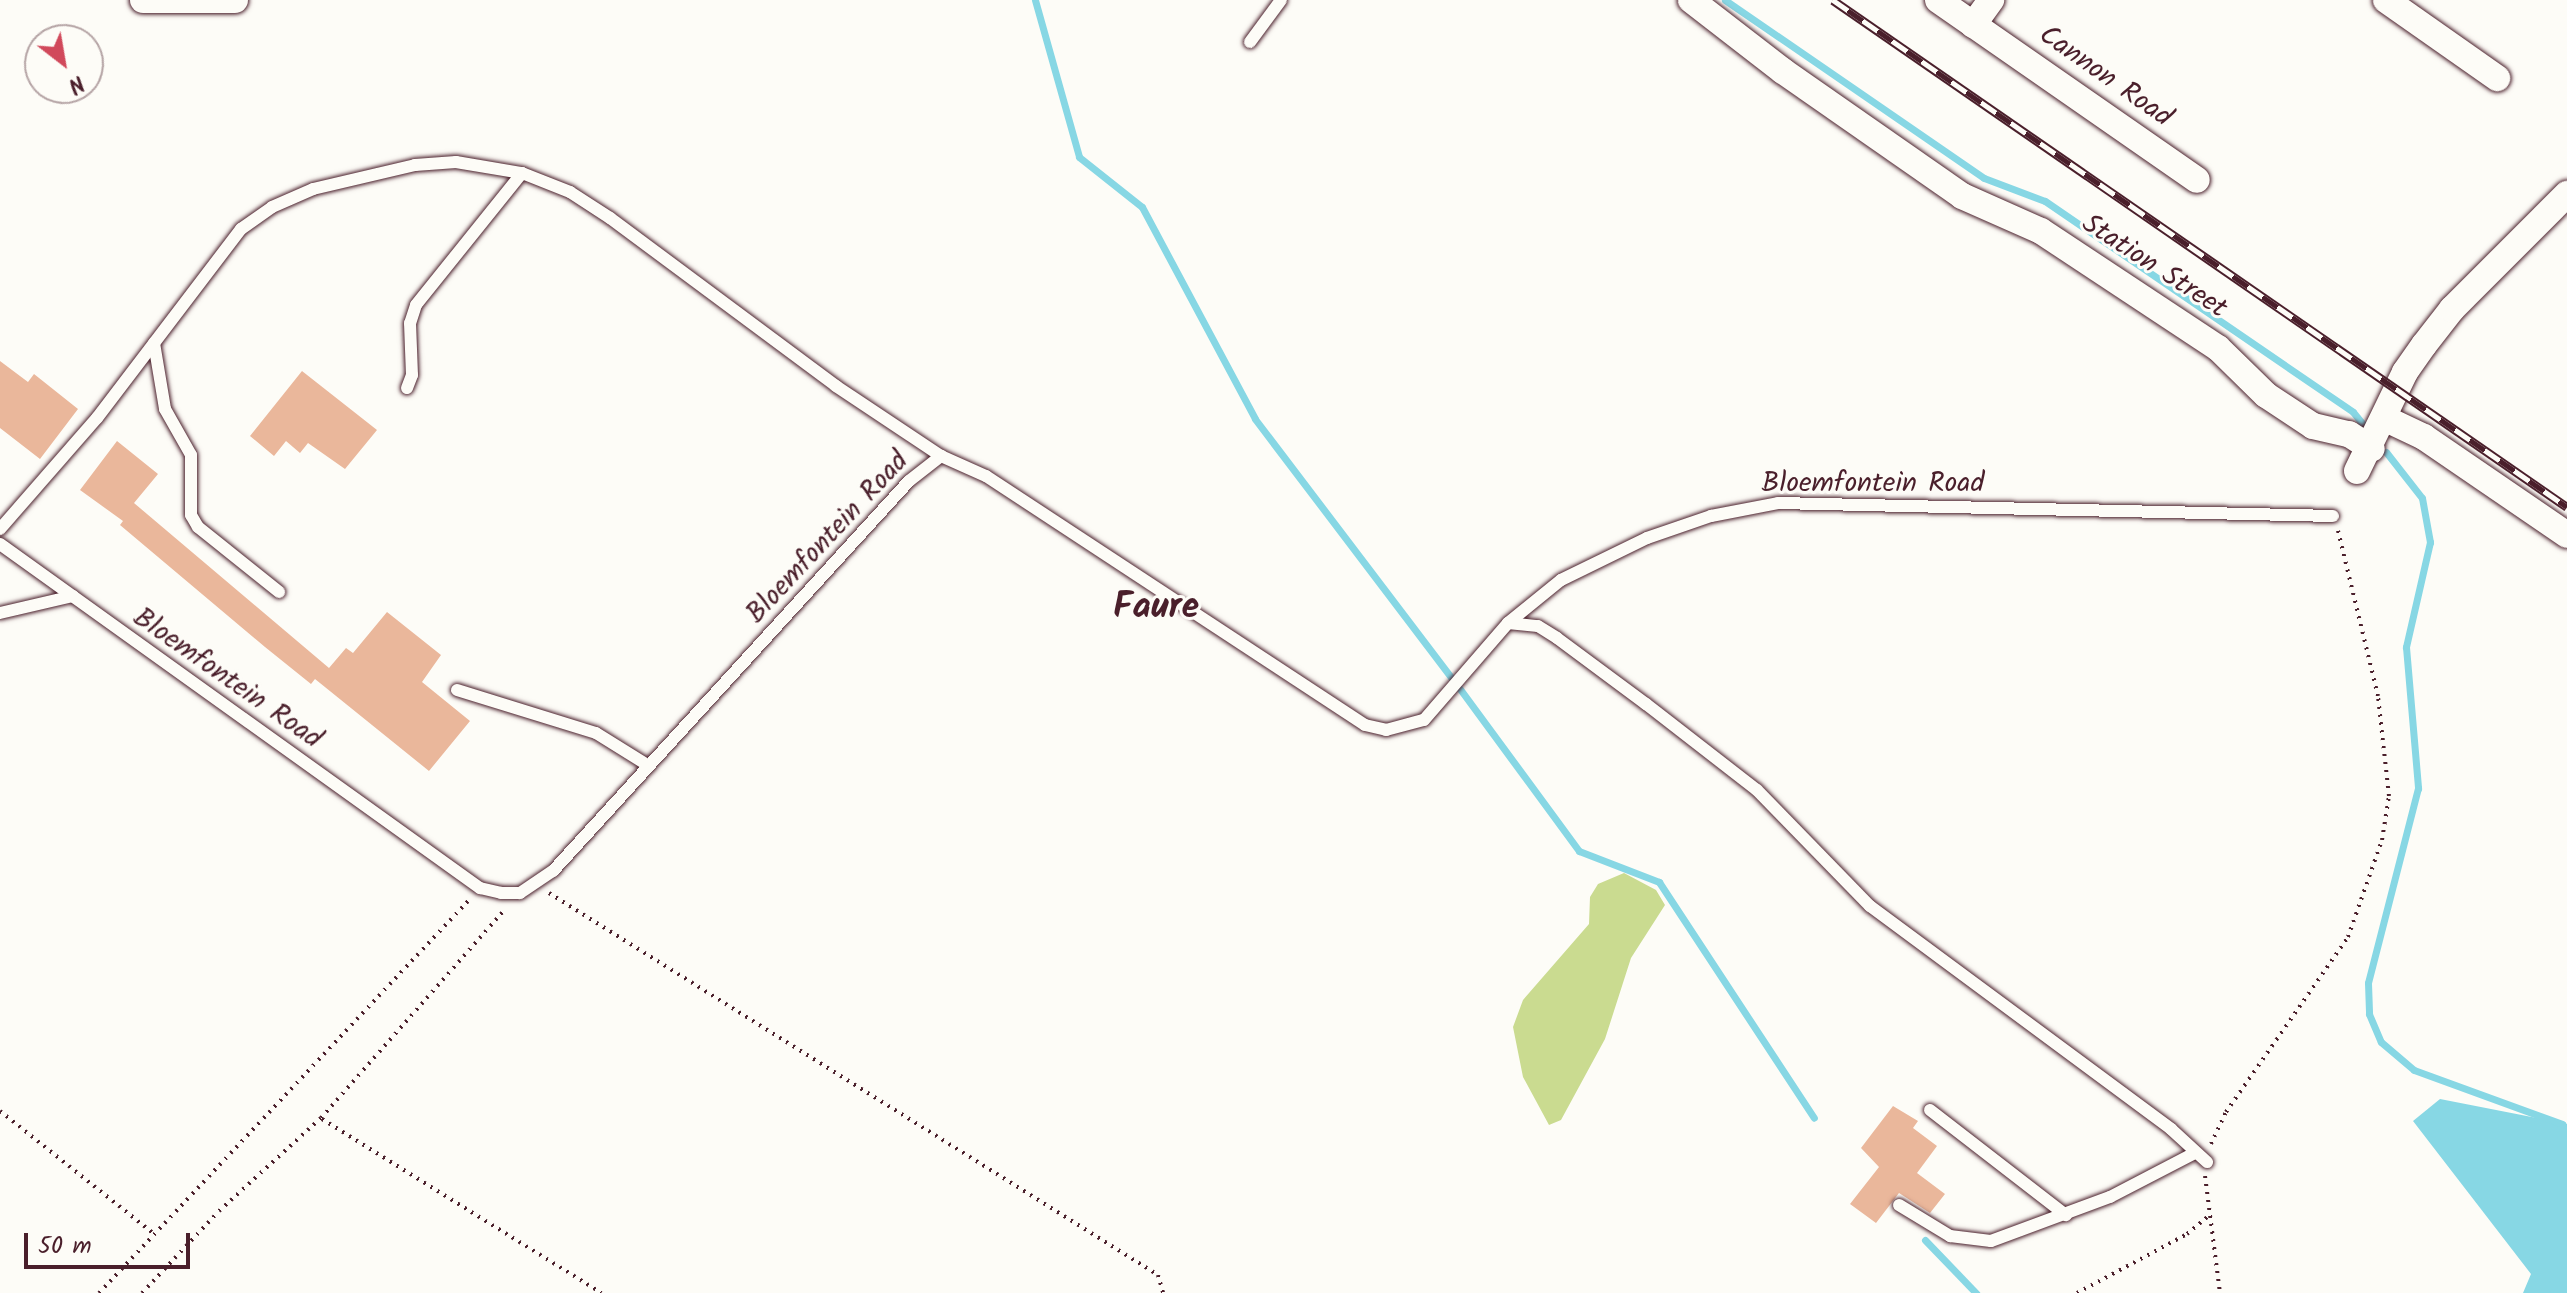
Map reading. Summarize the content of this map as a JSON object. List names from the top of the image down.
{
  "streets": {
    "street": ["Cannon Road", "Station Street"],
    "lane": ["Bloemfontein Road"]
  },
  "districts": ["Faure"],
  "scale_bar": "50 m",
  "north": "bottom right"
}
